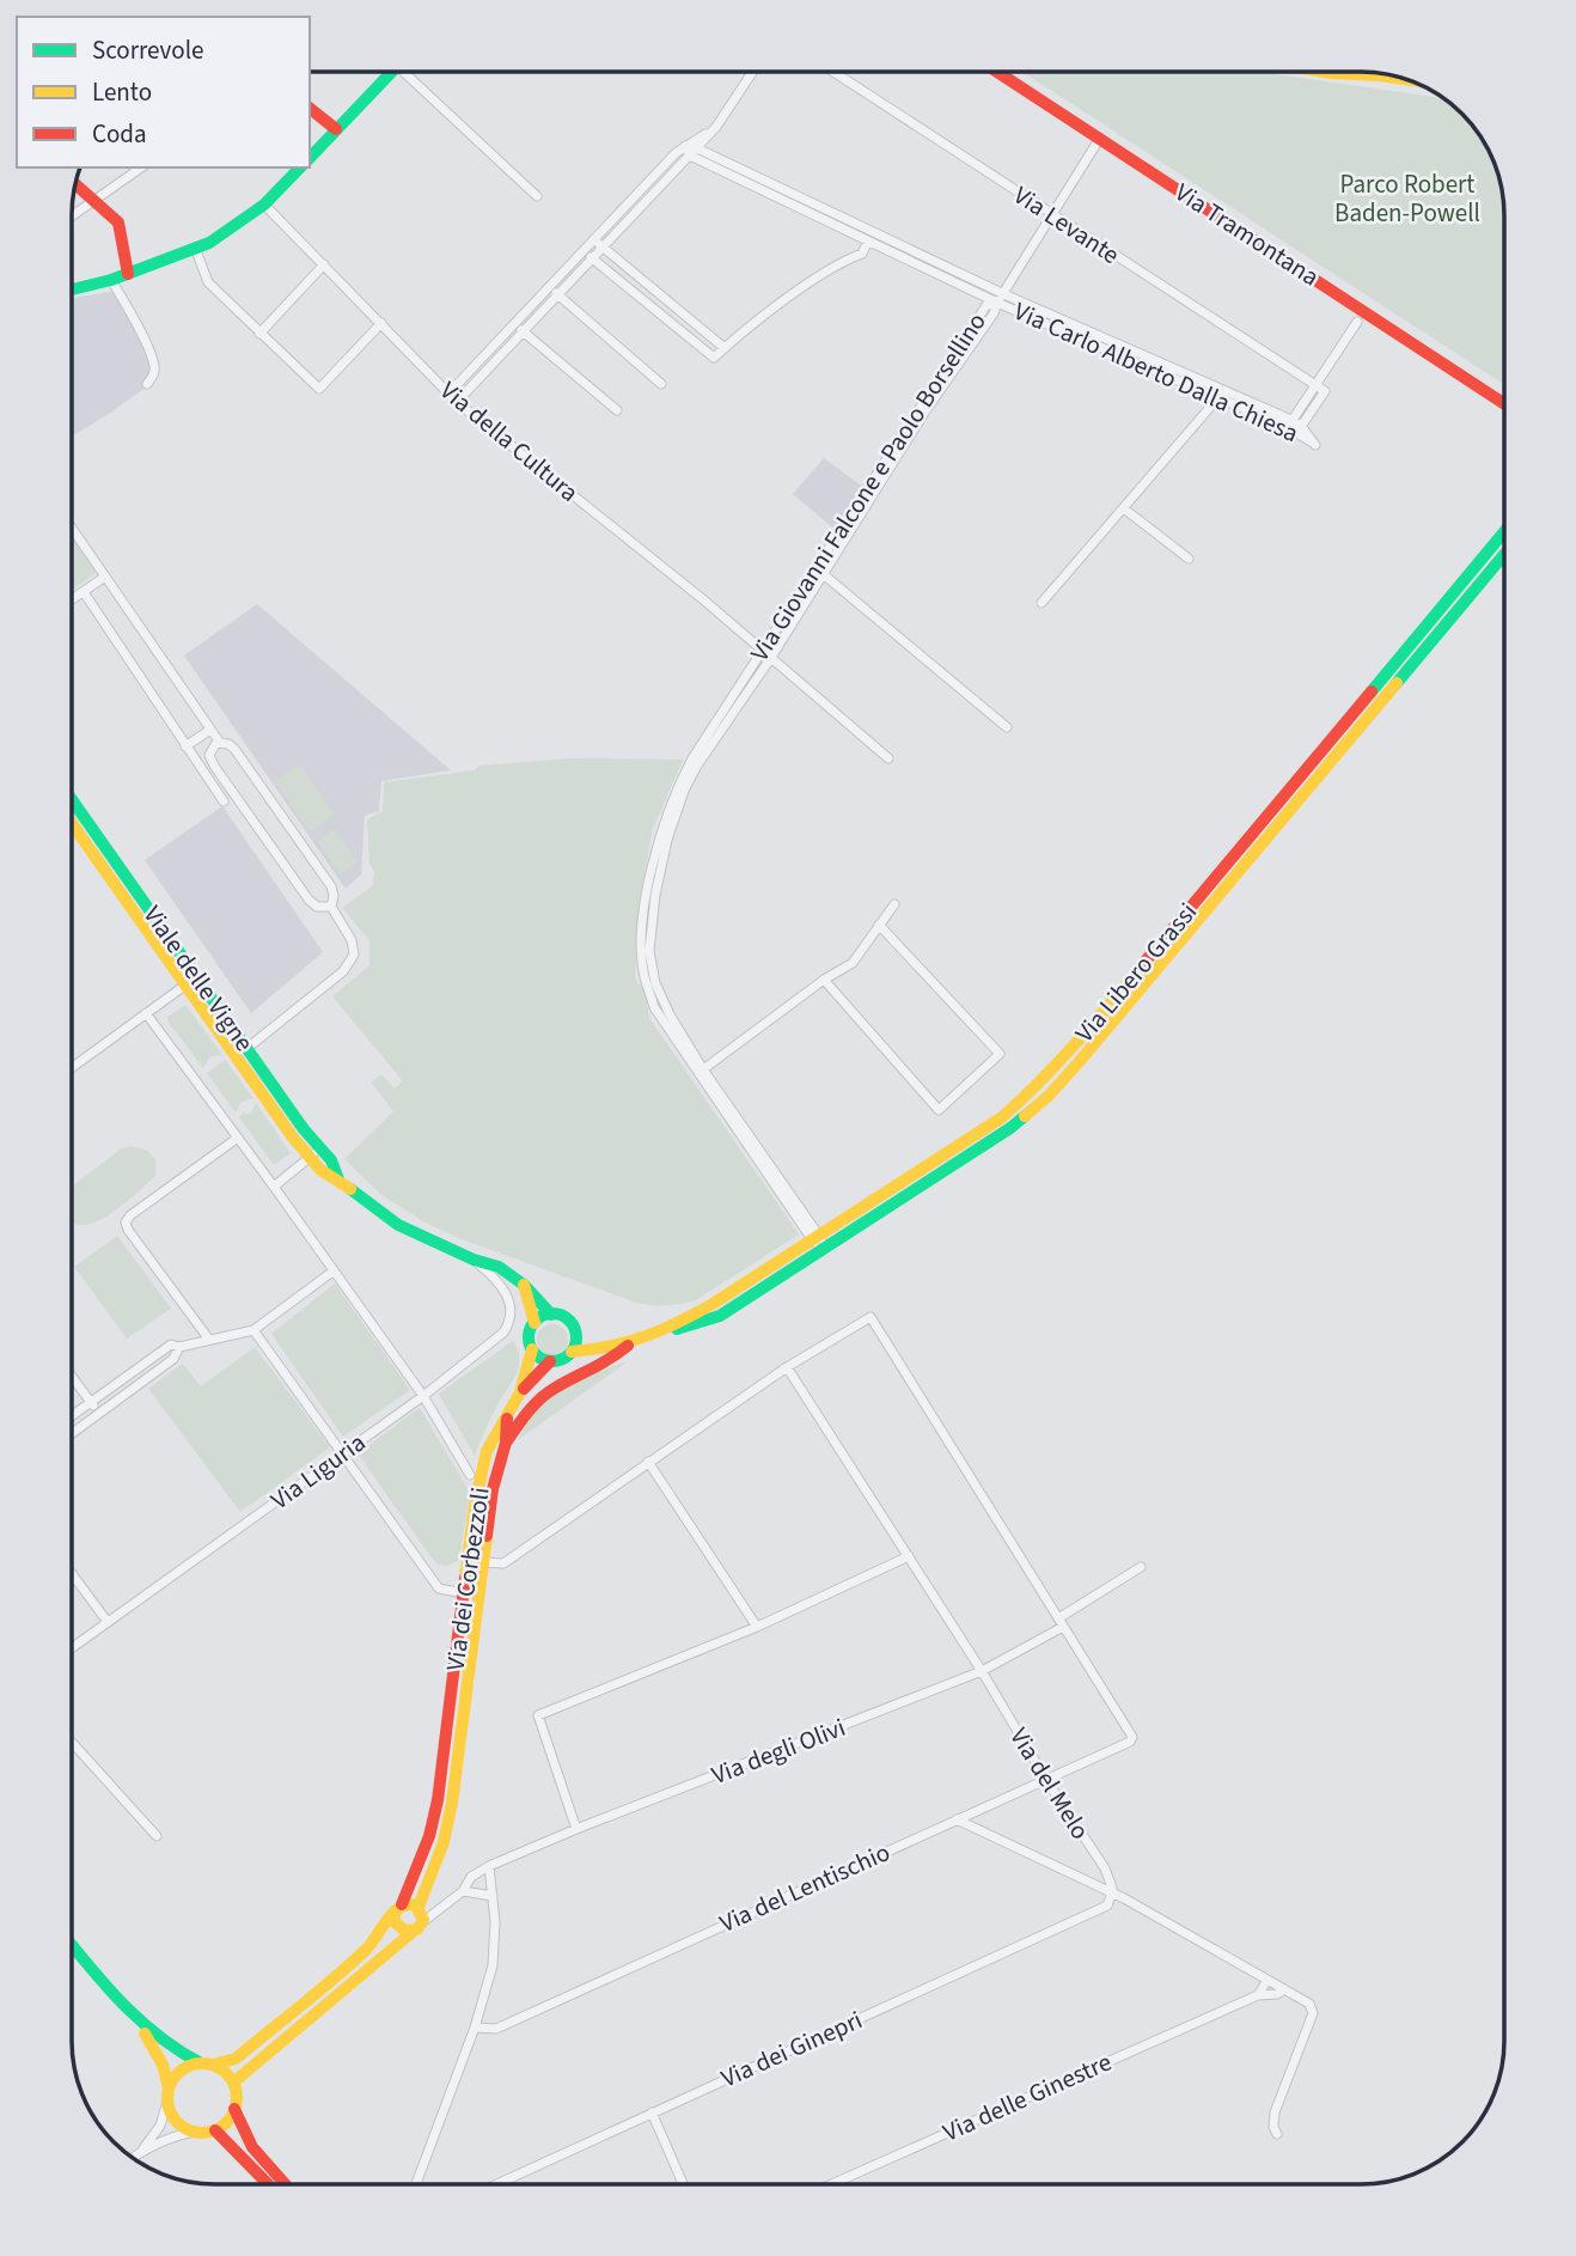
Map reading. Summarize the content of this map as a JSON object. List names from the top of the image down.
{
  "streets": {
    "main road": [
      "Via Tramontana",
      "Via Libero Grassi",
      "Viale delle Vigne",
      "Via dei Corbezzoli"
    ],
    "street": [
      "Via Levante",
      "Via Carlo Alberto Dalla Chiesa",
      "Via della Cultura",
      "Via Giovanni Falcone e Paolo Borsellino",
      "Via Liguria",
      "Via degli Olivi",
      "Via del Melo",
      "Via del Lentischio",
      "Via dei Ginepri",
      "Via delle Ginestre"
    ]
  },
  "crossings": [
    ["Via Levante", "Via Carlo Alberto Dalla Chiesa"],
    ["Via Levante", "Via Giovanni Falcone e Paolo Borsellino"],
    ["Via Tramontana", "Via Giovanni Falcone e Paolo Borsellino"],
    ["Via Carlo Alberto Dalla Chiesa", "Via Giovanni Falcone e Paolo Borsellino"],
    ["Via della Cultura", "Via Giovanni Falcone e Paolo Borsellino"],
    ["Via Giovanni Falcone e Paolo Borsellino", "Via Libero Grassi"],
    ["Viale delle Vigne", "Via Liguria"],
    ["Viale delle Vigne", "Via dei Corbezzoli"],
    ["Via degli Olivi", "Via del Melo"],
    ["Via degli Olivi", "Via del Lentischio"],
    ["Via del Melo", "Via del Lentischio"],
    ["Via del Melo", "Via dei Ginepri"]
  ],
  "parks": ["Parco Robert Baden-Powell"],
  "legend": ["Scorrevole", "Lento", "Coda"]
}
